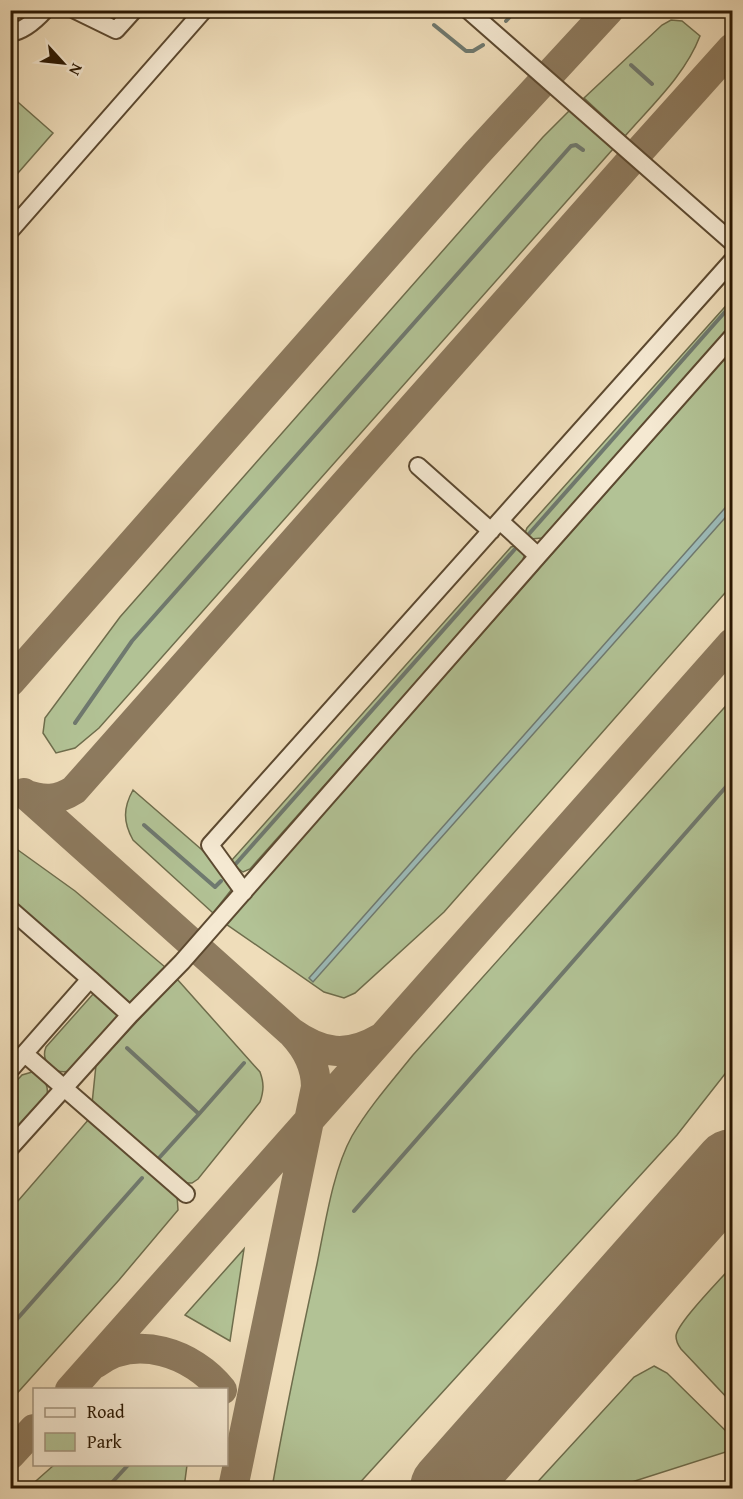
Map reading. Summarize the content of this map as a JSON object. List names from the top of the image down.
{
  "legend": ["Road", "Park"],
  "north": "bottom right"
}
